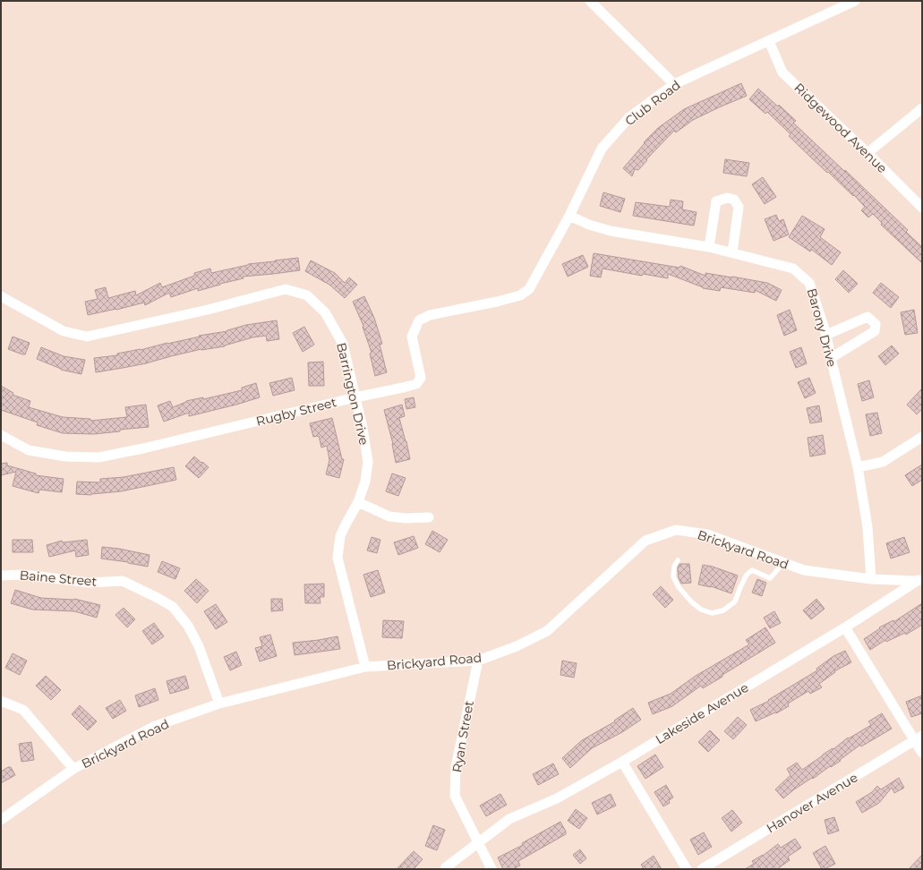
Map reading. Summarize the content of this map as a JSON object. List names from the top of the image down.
{
  "streets": {
    "street": [
      "Club Road",
      "Ridgewood Avenue",
      "Barony Drive",
      "Barrington Drive",
      "Rugby Street",
      "Brickyard Road",
      "Baine Street",
      "Lakeside Avenue",
      "Ryan Street",
      "Hanover Avenue"
    ]
  },
  "crossings": [
    ["Club Road", "Ridgewood Avenue"],
    ["Club Road", "Barony Drive"],
    ["Club Road", "Rugby Street"],
    ["Barony Drive", "Brickyard Road"],
    ["Barrington Drive", "Rugby Street"],
    ["Barrington Drive", "Brickyard Road"],
    ["Brickyard Road", "Baine Street"],
    ["Brickyard Road", "Lakeside Avenue"],
    ["Brickyard Road", "Ryan Street"],
    ["Lakeside Avenue", "Ryan Street"]
  ]
}
